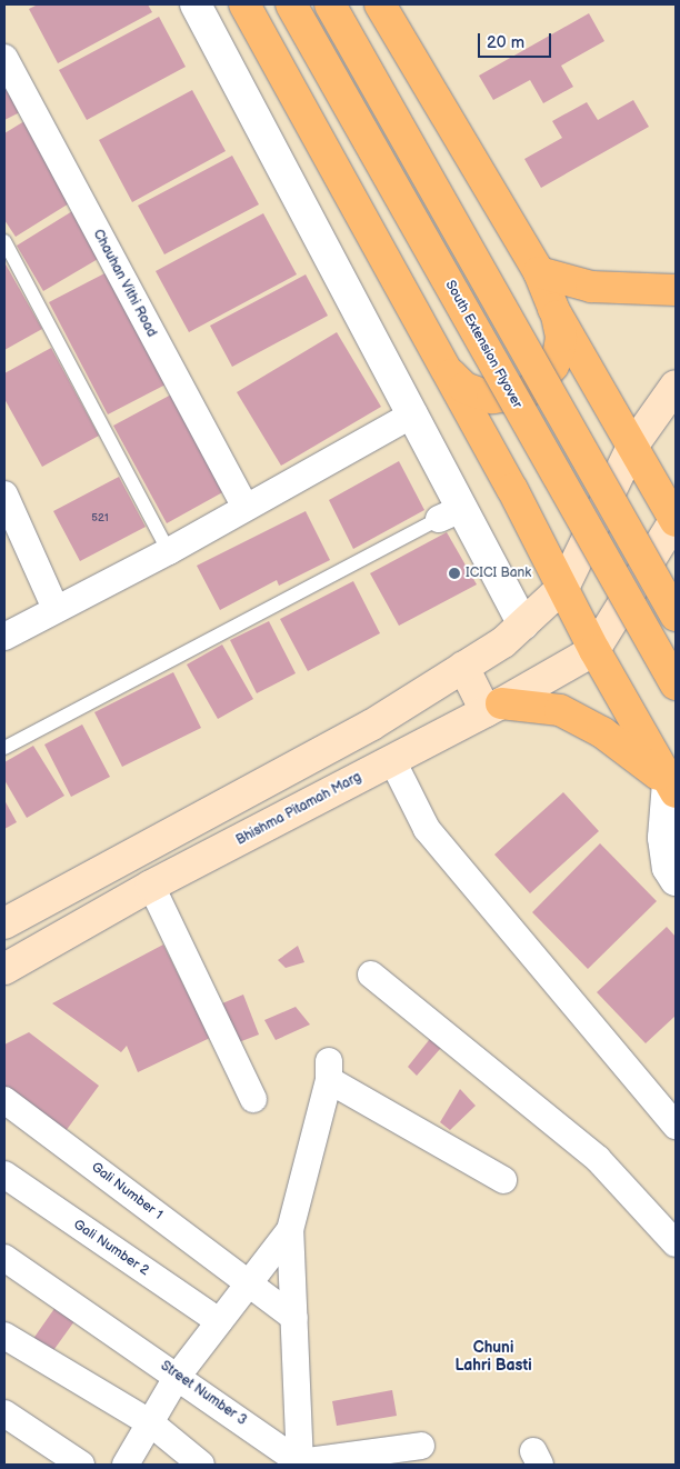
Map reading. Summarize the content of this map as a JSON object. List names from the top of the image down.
{
  "streets": {
    "main road": ["South Extension Flyover", "Bhishma Pitamah Marg"],
    "street": [
      "Chauhan Vithi Road",
      "Gali Number 1",
      "Gali Number 2",
      "Street Number 3"
    ]
  },
  "districts": ["Chuni Lahri Basti"],
  "places": ["ICICI Bank"],
  "house_numbers": ["521"],
  "scale_bar": "20 m"
}
